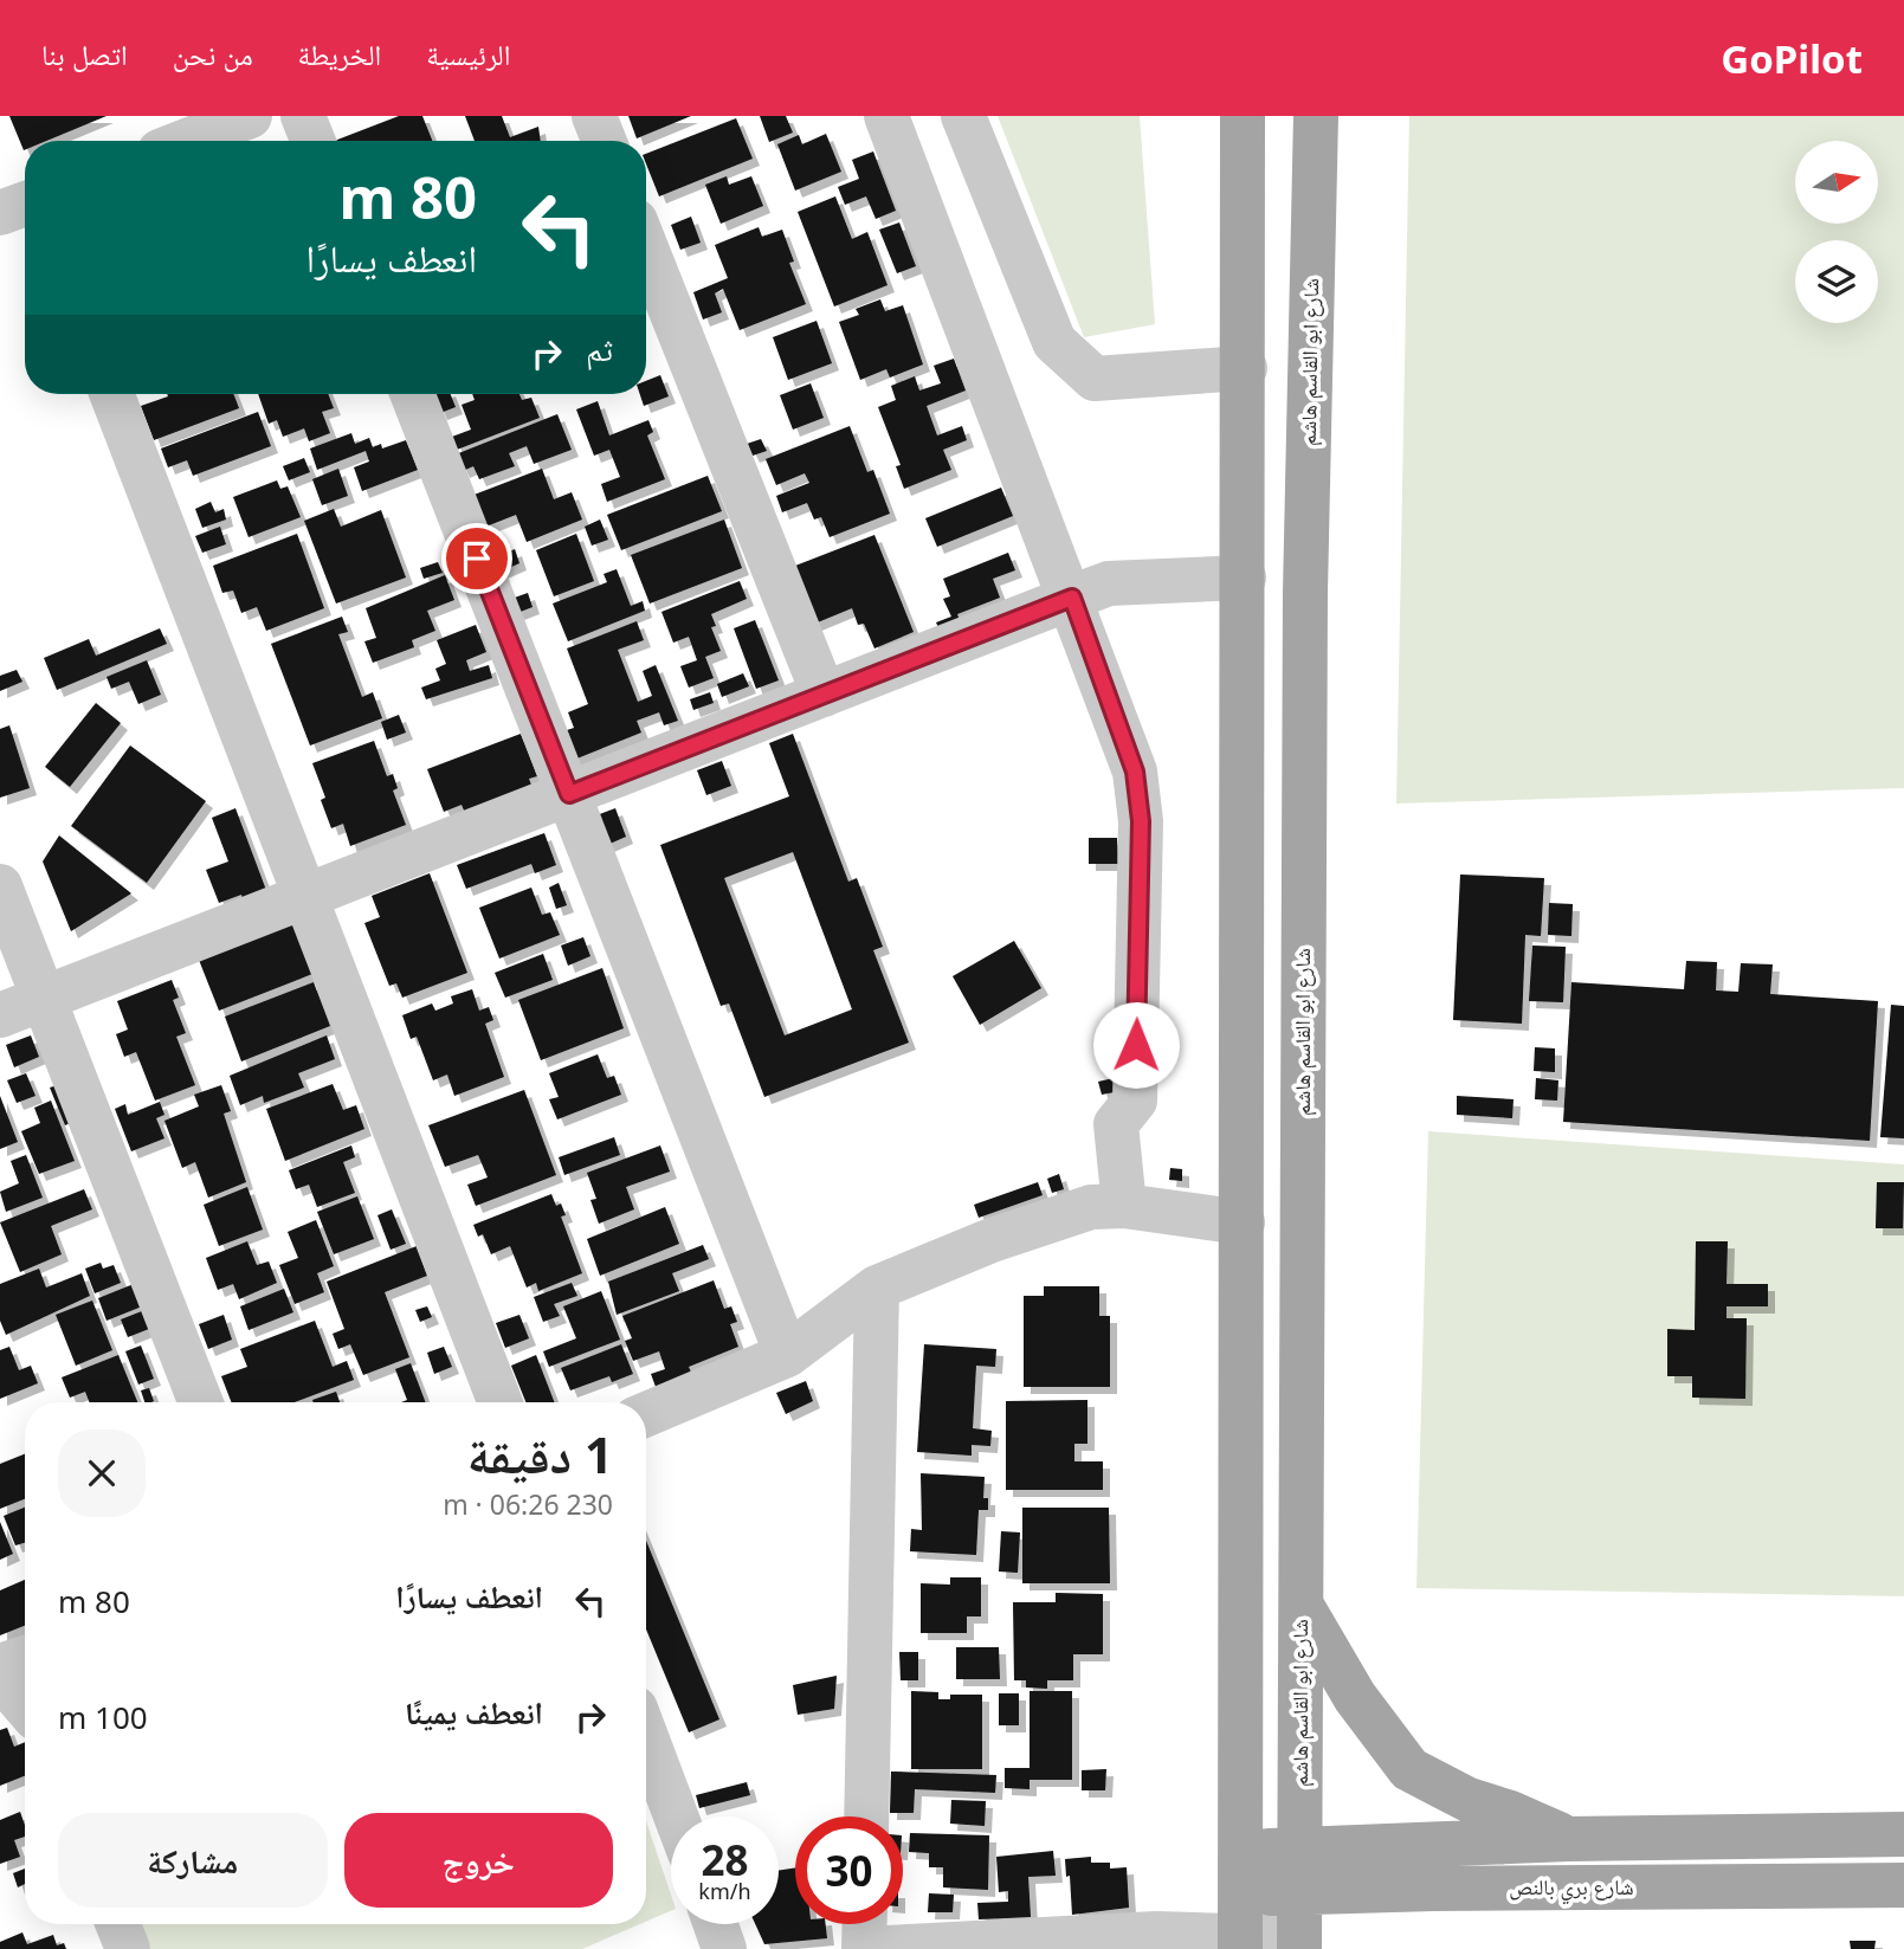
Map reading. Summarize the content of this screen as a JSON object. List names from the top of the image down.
{
  "streets": {
    "main road": ["شارع ابو القاسم هاشم", "شارع بري بالنص"]
  },
  "crossings": [
    ["شارع ابو القاسم هاشم", "شارع بري بالنص"]
  ],
  "north": "right",
  "page": {
    "header": "GoPilot",
    "nav": [
      "الرئيسية",
      "الخريطة",
      "من نحن",
      "اتصل بنا"
    ],
    "turn": ["80 m", "انعطف يسارًا"],
    "then": "ثم",
    "heading": ["1 دقيقة", "230 m · 06:26"],
    "list": [
      {
        "name": "انعطف يسارًا",
        "value": "80 m"
      },
      {
        "name": "انعطف يمينًا",
        "value": "100 m"
      }
    ],
    "buttons": ["خروج", "مشاركة"],
    "speed": "28 km/h",
    "limit": "30"
  }
}
